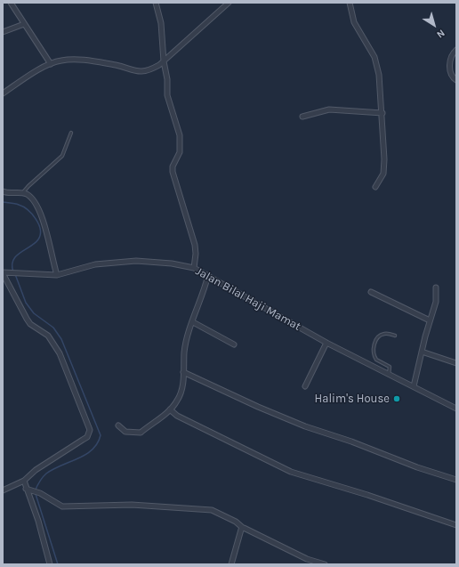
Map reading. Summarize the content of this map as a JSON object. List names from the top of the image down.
{
  "streets": {
    "street": ["Jalan Bilal Haji Mamat"]
  },
  "places": ["Halim's House"],
  "north": "bottom right"
}
